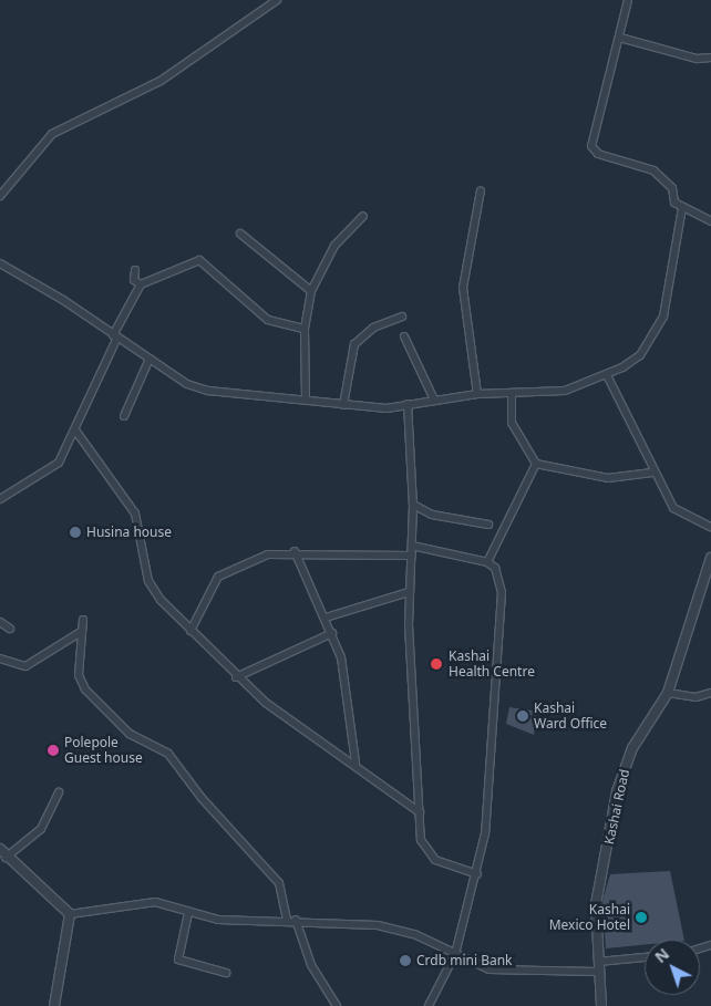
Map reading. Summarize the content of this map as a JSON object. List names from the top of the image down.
{
  "streets": {
    "street": ["Kashai Road"]
  },
  "places": [
    "Husina house",
    "Kashai Health Centre",
    "Kashai Ward Office",
    "Polepole Guest house",
    "Kashai Mexico Hotel",
    "Crdb mini Bank"
  ],
  "north": "top left"
}
